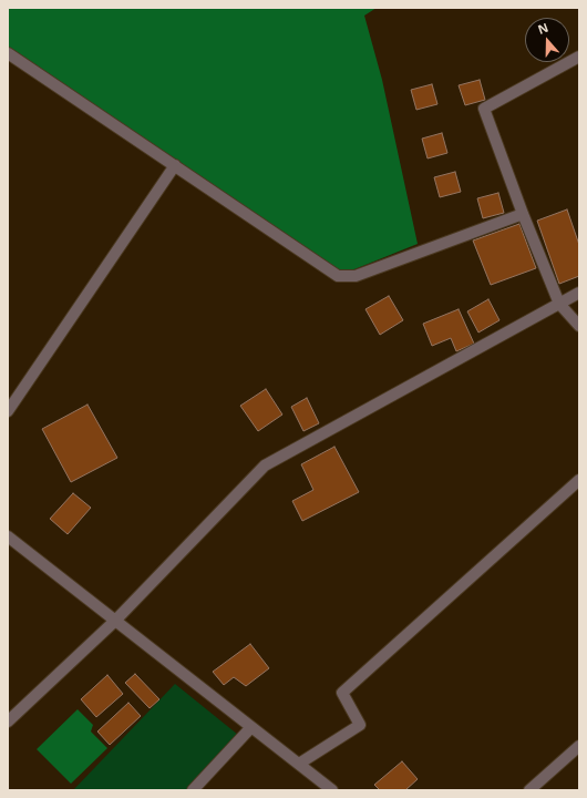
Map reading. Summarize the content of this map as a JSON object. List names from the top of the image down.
{
  "north": "top"
}
